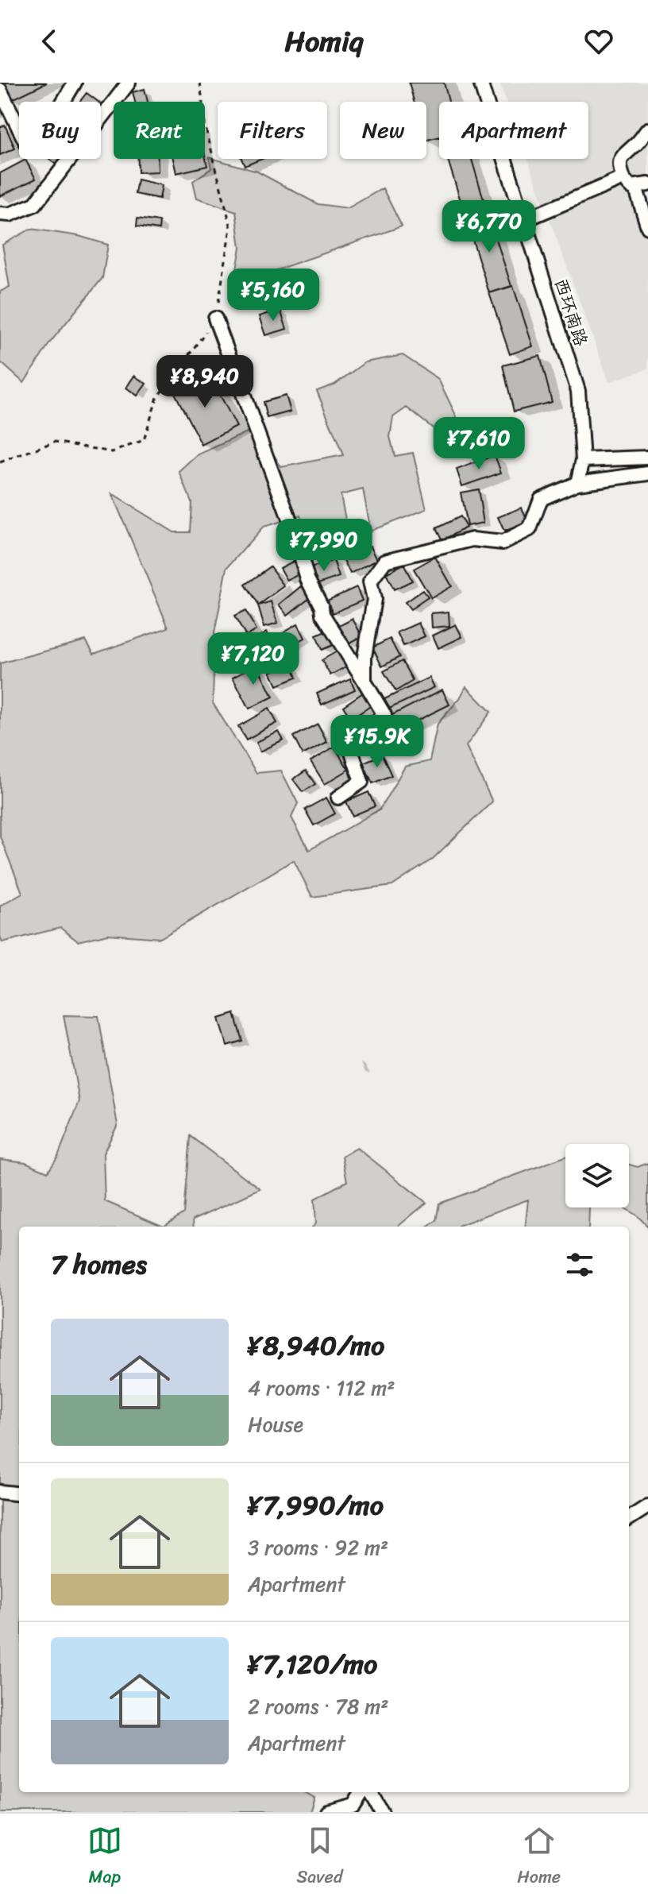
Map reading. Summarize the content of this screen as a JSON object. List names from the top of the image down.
{
  "streets": {
    "street": ["西环南路"]
  },
  "page": {
    "header": "Homiq",
    "chip": [
      "Buy",
      "Rent",
      "Filters",
      "New",
      "Apartment"
    ],
    "price": [
      "¥6,770",
      "¥5,160",
      "¥8,940",
      "¥7,610",
      "¥7,990",
      "¥7,120",
      "¥15.9K"
    ],
    "heading": "7 homes",
    "list": [
      {
        "name": "¥8,940/mo",
        "note": "4 rooms · 112 m² · House"
      },
      {
        "name": "¥7,990/mo",
        "note": "3 rooms · 92 m² · Apartment"
      },
      {
        "name": "¥7,120/mo",
        "note": "2 rooms · 78 m² · Apartment"
      }
    ],
    "tabs": ["Map", "Saved", "Home"]
  }
}
